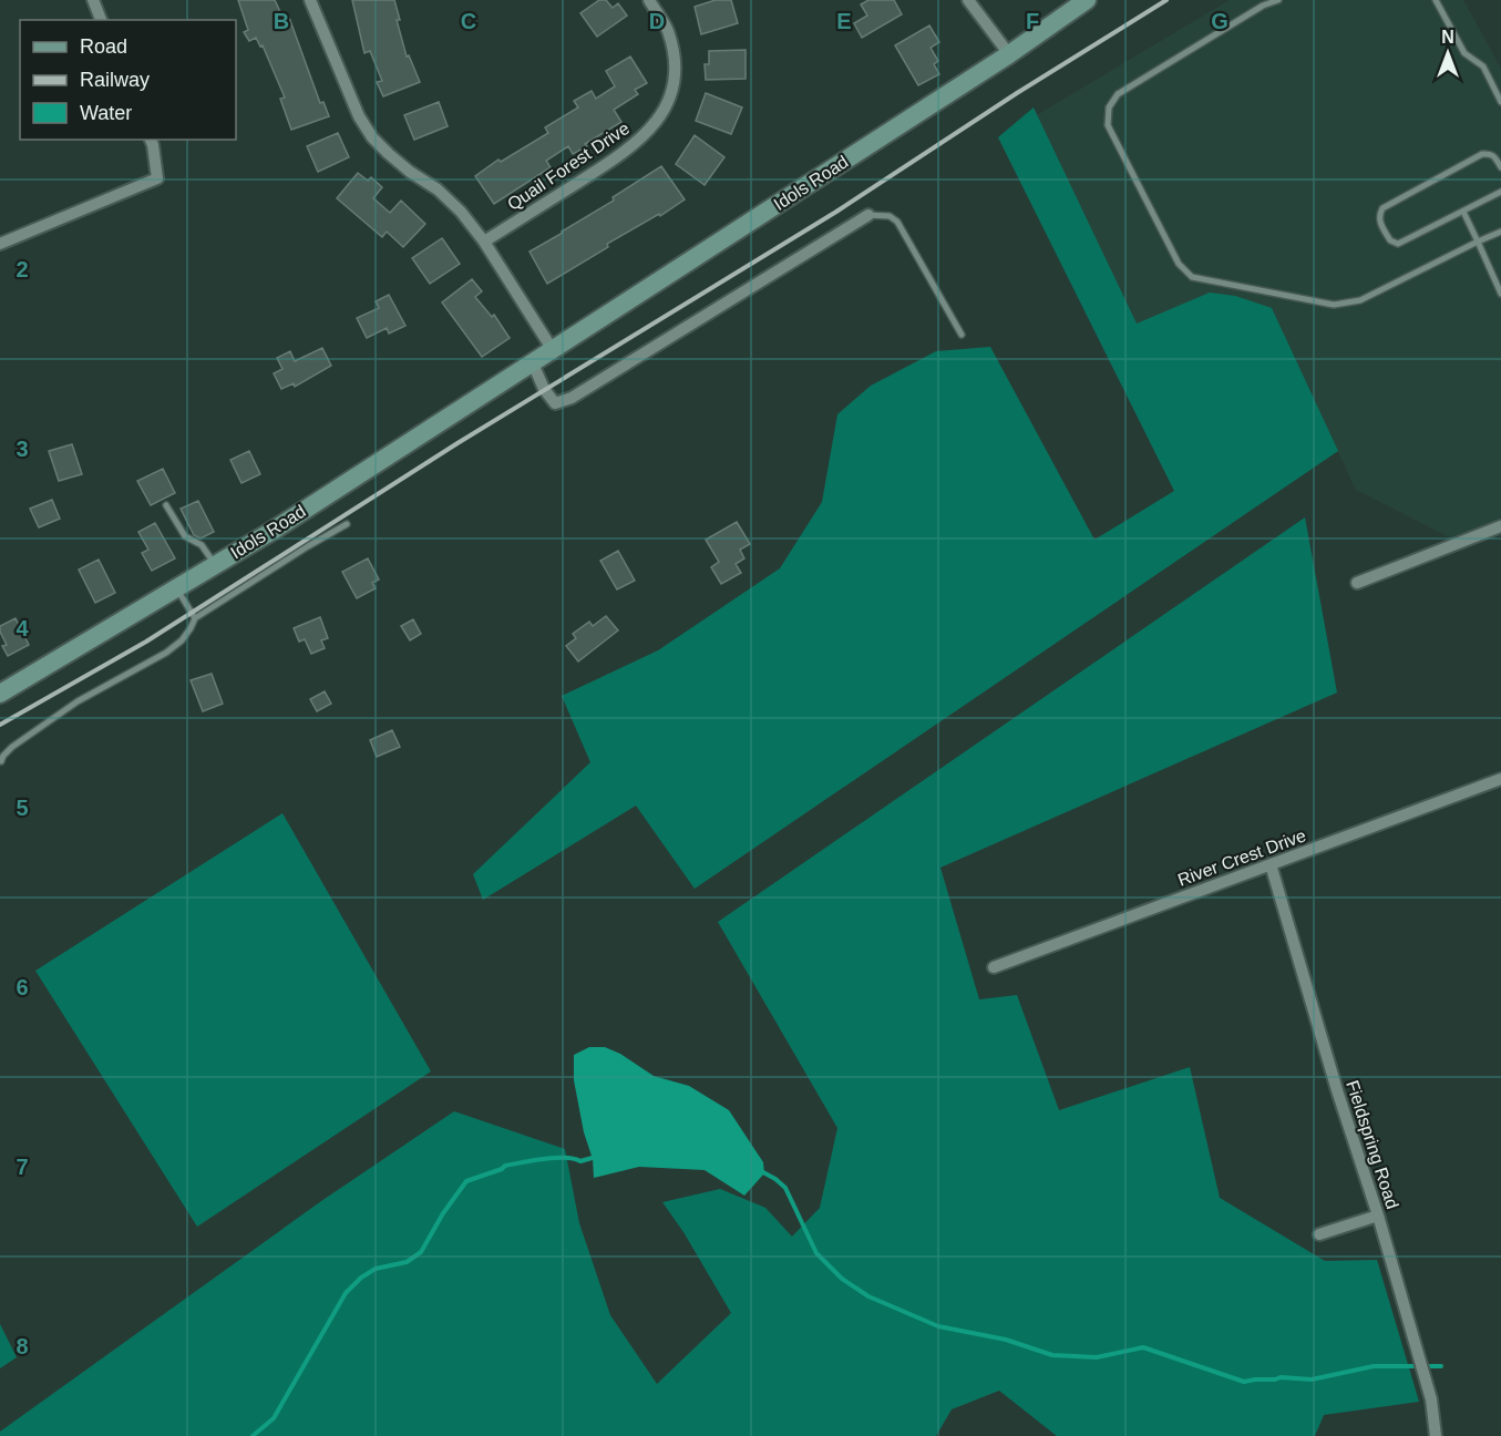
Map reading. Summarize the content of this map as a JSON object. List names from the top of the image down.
{
  "streets": {
    "street": [
      "Quail Forest Drive",
      "Idols Road",
      "River Crest Drive",
      "Fieldspring Road"
    ]
  },
  "crossings": [
    ["River Crest Drive", "Fieldspring Road"]
  ],
  "legend": ["Road", "Railway", "Water"],
  "north": "top",
  "grid": {
    "columns": [
      "B",
      "C",
      "D",
      "E",
      "F",
      "G"
    ],
    "rows": [
      "2",
      "3",
      "4",
      "5",
      "6",
      "7",
      "8"
    ]
  }
}
